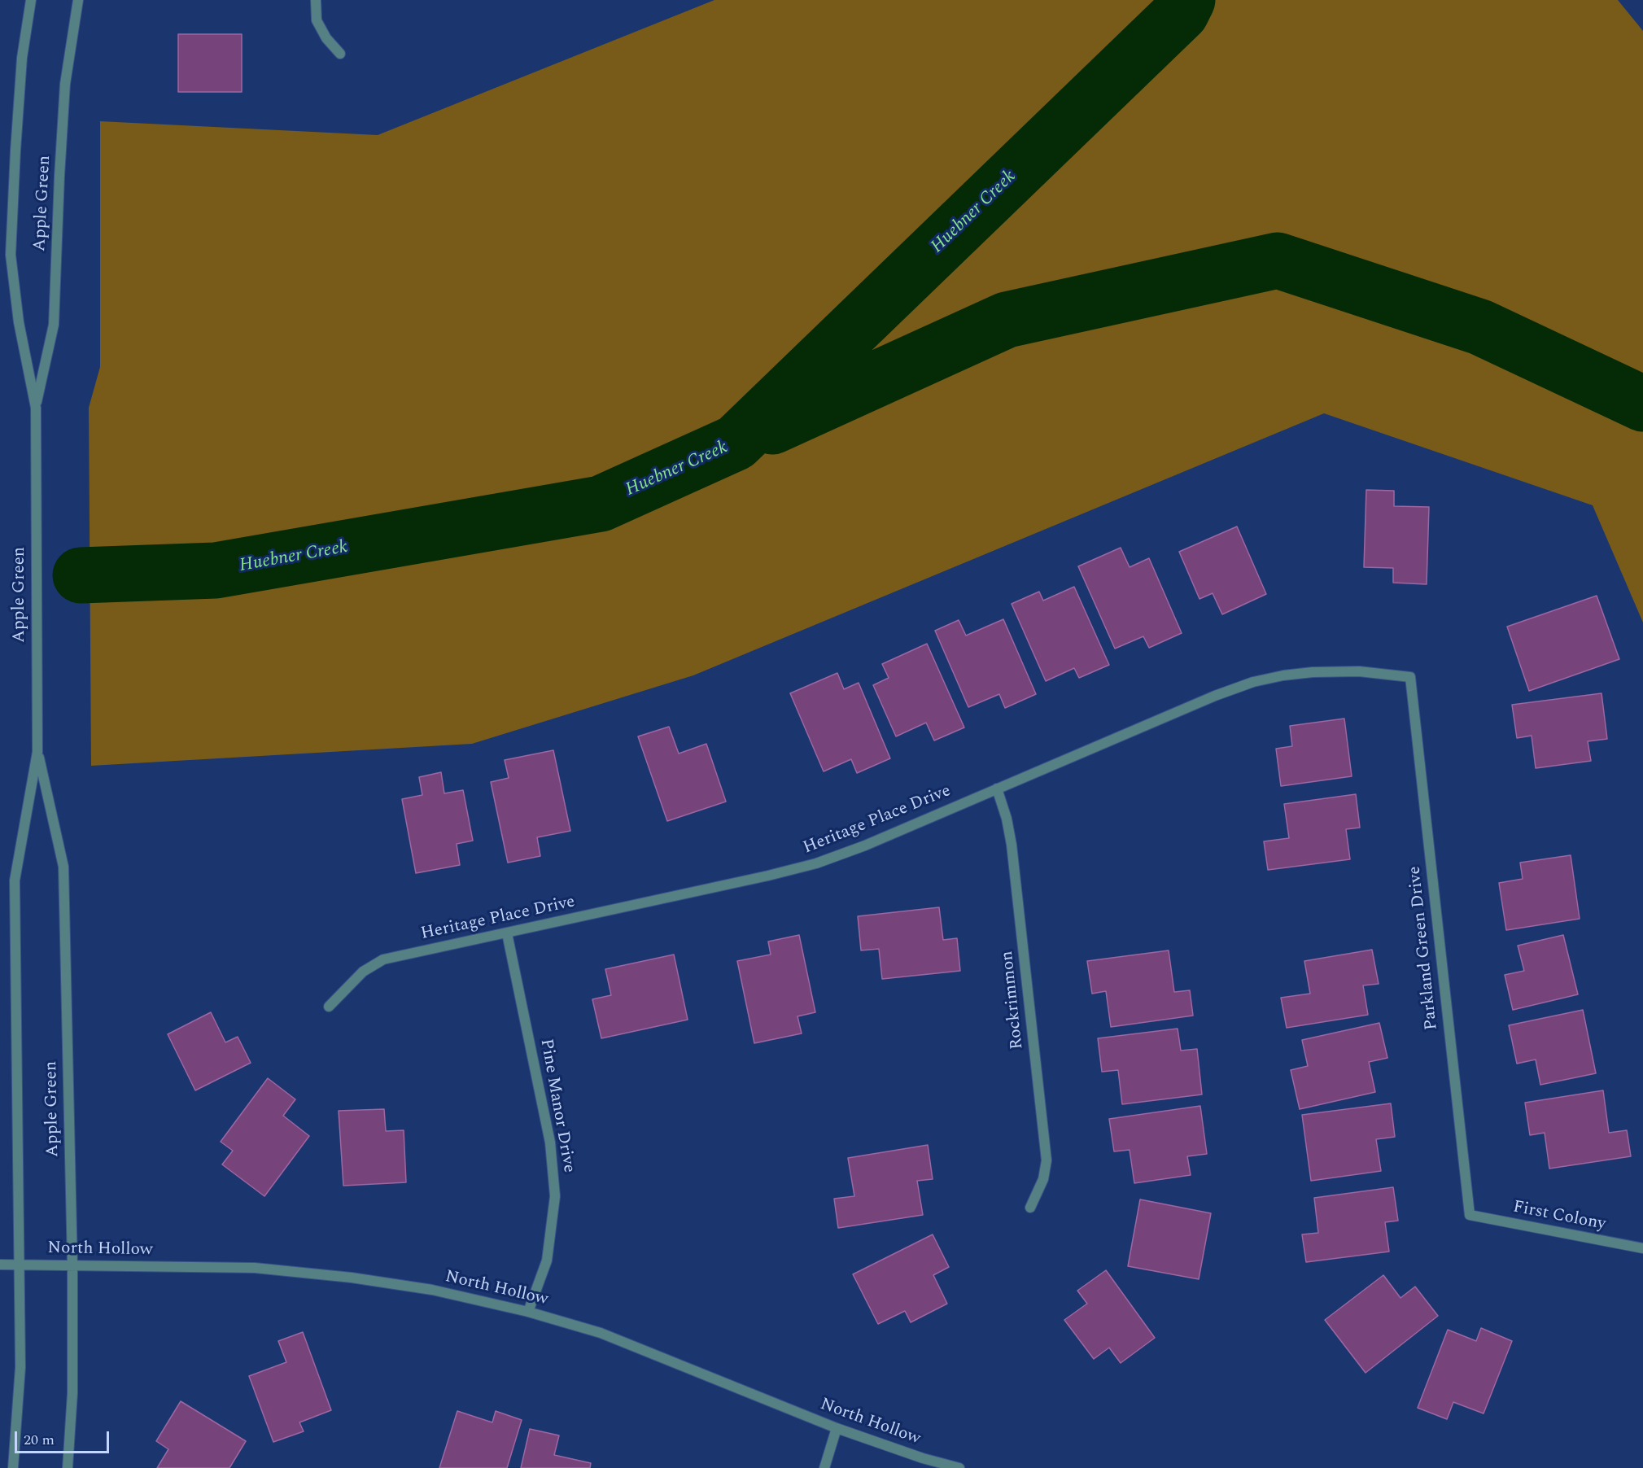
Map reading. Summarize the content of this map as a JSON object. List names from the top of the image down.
{
  "streets": {
    "street": [
      "Apple Green",
      "Heritage Place Drive",
      "Parkland Green Drive",
      "Rockrimmon",
      "Pine Manor Drive",
      "First Colony",
      "North Hollow"
    ]
  },
  "crossings": [
    ["Apple Green", "North Hollow"],
    ["Heritage Place Drive", "Parkland Green Drive"],
    ["Heritage Place Drive", "Rockrimmon"],
    ["Heritage Place Drive", "Pine Manor Drive"],
    ["Parkland Green Drive", "First Colony"],
    ["Pine Manor Drive", "North Hollow"]
  ],
  "water": ["Huebner Creek"],
  "scale_bar": "20 m"
}
